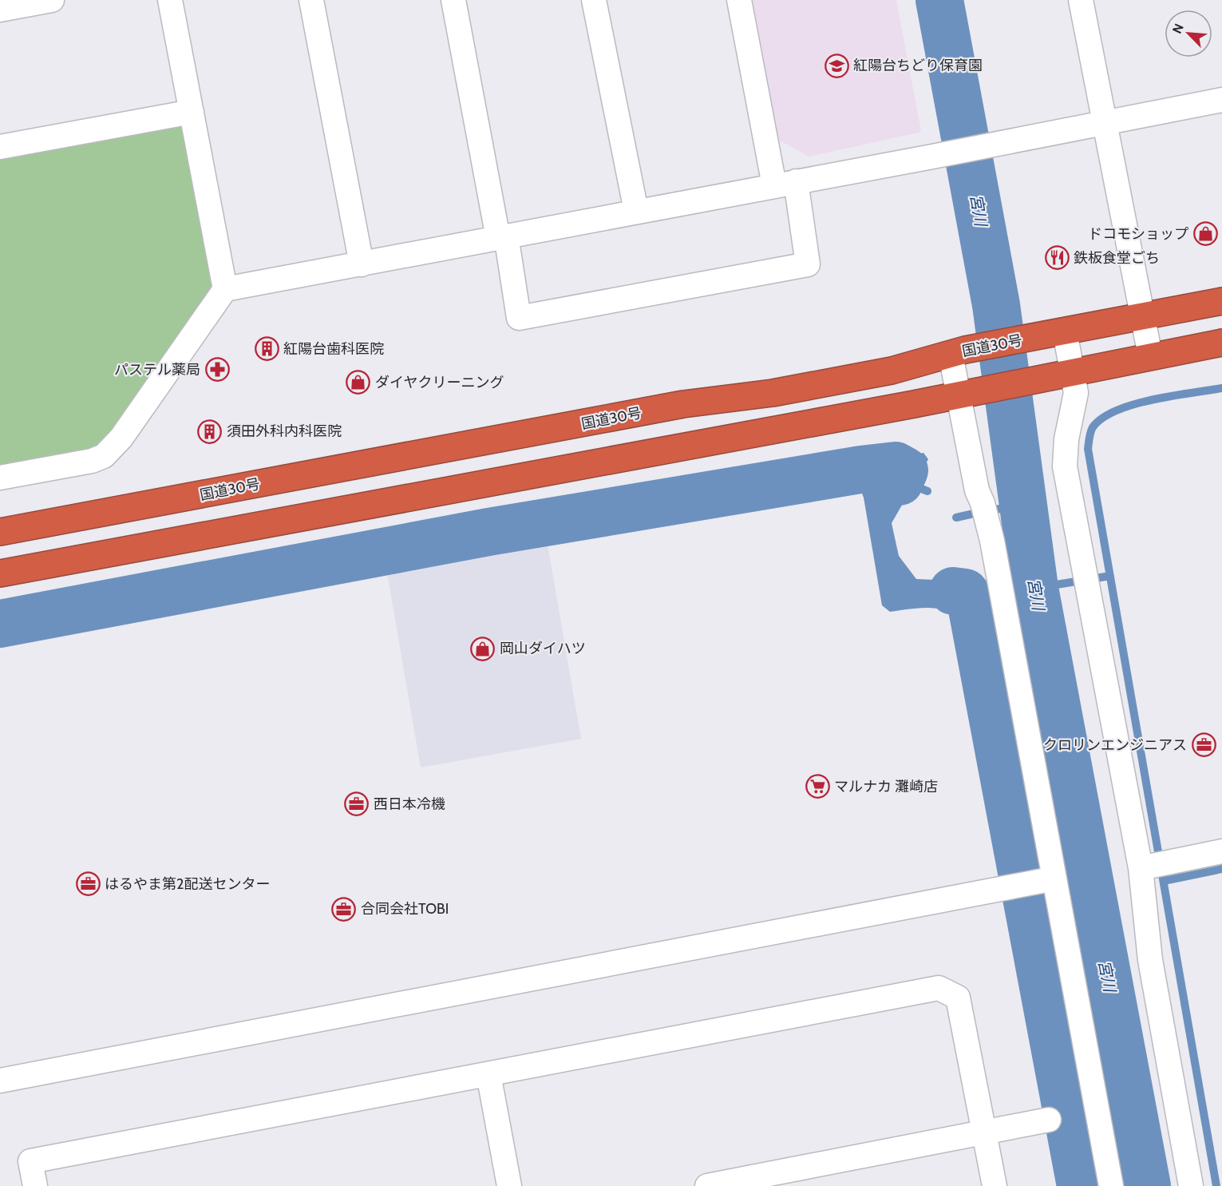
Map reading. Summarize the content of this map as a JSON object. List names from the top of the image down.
{
  "streets": {
    "highway": ["国道30号"]
  },
  "water": ["宮川"],
  "places": {
    "school or university": ["紅陽台ちどり保育園"],
    "shop": ["ドコモショップ", "ダイヤクリーニング", "岡山ダイハツ"],
    "restaurant": ["鉄板食堂ごち"],
    "building": ["紅陽台歯科医院", "須田外科内科医院"],
    "pharmacy": ["パステル薬局"],
    "office": [
      "クロリンエンジニアス",
      "西日本冷機",
      "はるやま第2配送センター",
      "合同会社TOBI"
    ],
    "supermarket": ["マルナカ 灘崎店"]
  },
  "north": "top left"
}
